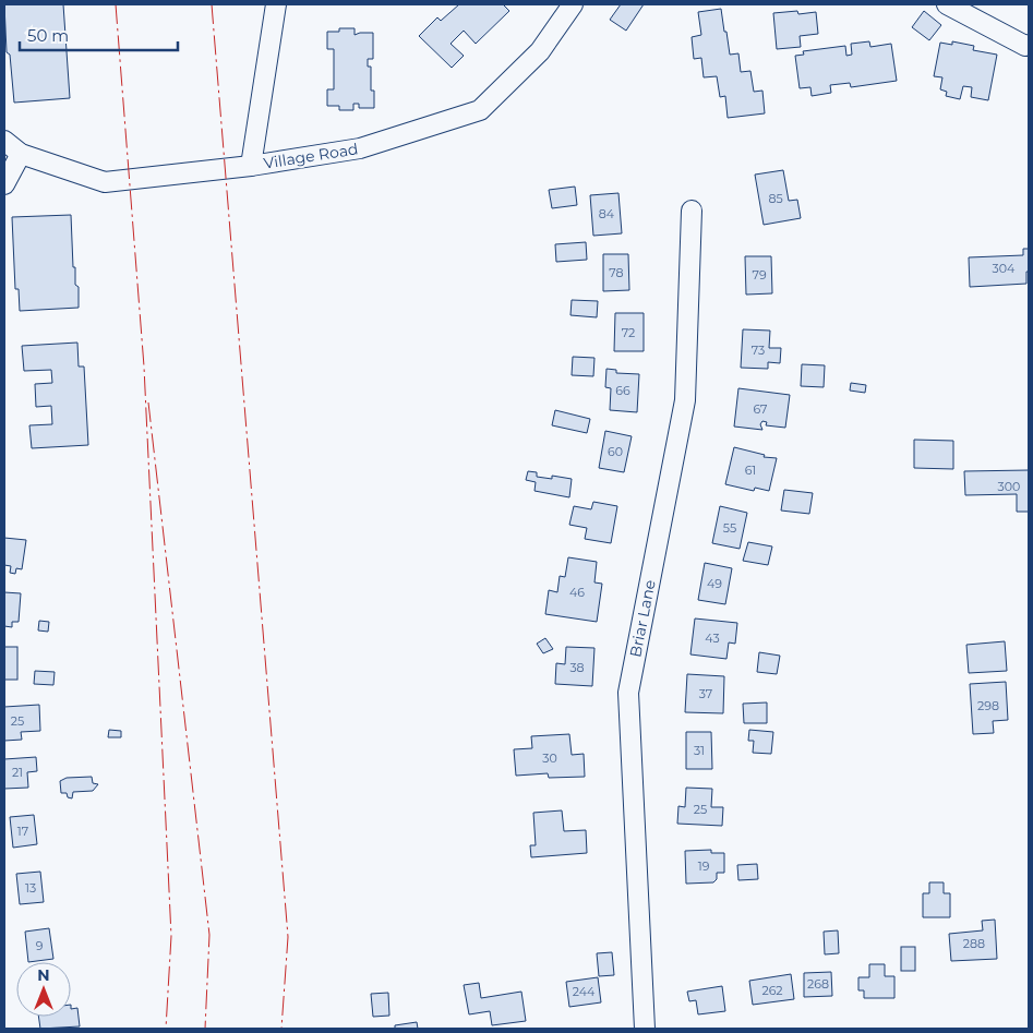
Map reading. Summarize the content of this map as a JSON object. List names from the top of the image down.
{
  "streets": {
    "street": ["Village Road", "Briar Lane"]
  },
  "house_numbers": [
    "85",
    "84",
    "304",
    "78",
    "79",
    "72",
    "73",
    "66",
    "67",
    "60",
    "61",
    "300",
    "55",
    "49",
    "46",
    "43",
    "38",
    "37",
    "298",
    "25",
    "31",
    "30",
    "21",
    "25",
    "17",
    "19",
    "13",
    "288",
    "9",
    "268",
    "262",
    "244"
  ],
  "scale_bar": "50 m",
  "north": "top"
}
